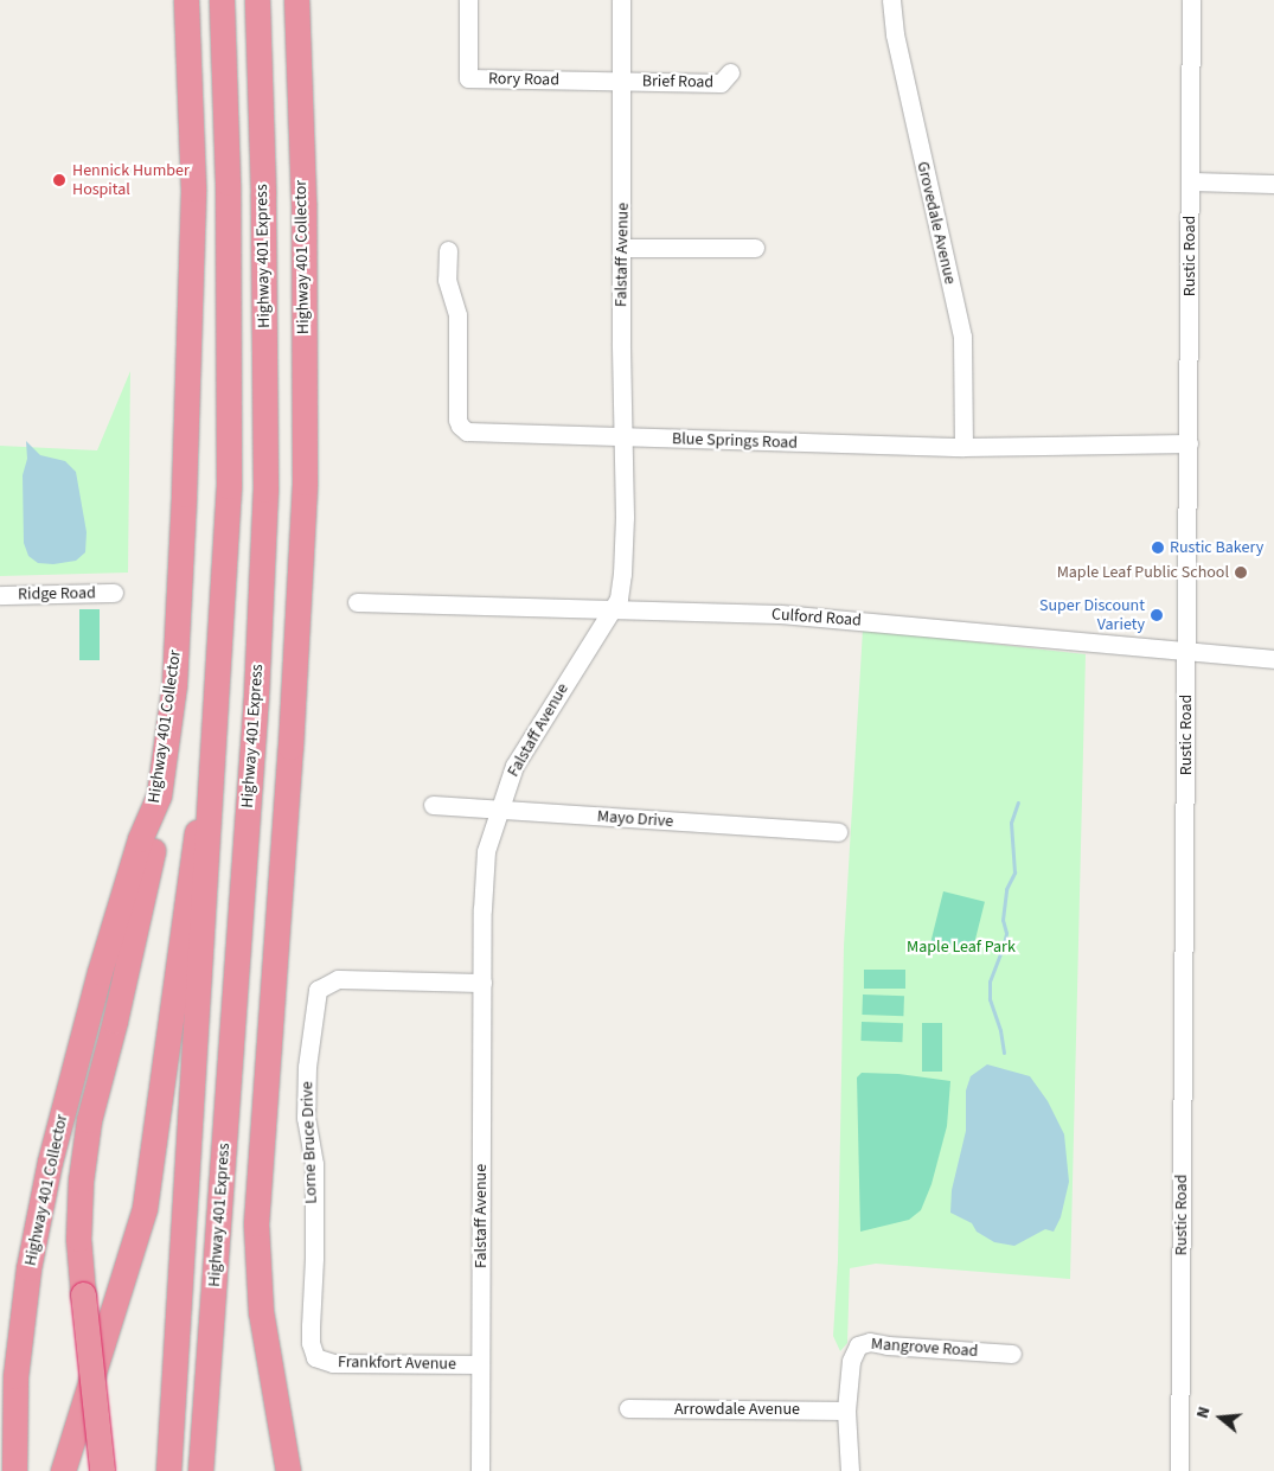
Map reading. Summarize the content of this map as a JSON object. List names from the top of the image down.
{
  "streets": {
    "highway": ["Highway 401 Express", "Highway 401 Collector"],
    "street": [
      "Rory Road",
      "Brief Road",
      "Grovedale Avenue",
      "Falstaff Avenue",
      "Rustic Road",
      "Blue Springs Road",
      "Ridge Road",
      "Culford Road",
      "Mayo Drive",
      "Lorne Bruce Drive",
      "Mangrove Road",
      "Frankfort Avenue",
      "Arrowdale Avenue"
    ]
  },
  "crossings": [
    ["Rory Road", "Brief Road"],
    ["Rory Road", "Falstaff Avenue"],
    ["Brief Road", "Falstaff Avenue"],
    ["Grovedale Avenue", "Blue Springs Road"],
    ["Falstaff Avenue", "Blue Springs Road"],
    ["Falstaff Avenue", "Culford Road"],
    ["Falstaff Avenue", "Mayo Drive"],
    ["Falstaff Avenue", "Lorne Bruce Drive"],
    ["Falstaff Avenue", "Frankfort Avenue"],
    ["Rustic Road", "Blue Springs Road"],
    ["Rustic Road", "Culford Road"],
    ["Lorne Bruce Drive", "Frankfort Avenue"],
    ["Mangrove Road", "Arrowdale Avenue"]
  ],
  "parks": ["Maple Leaf Park"],
  "places": [
    "Hennick Humber Hospital",
    "Rustic Bakery",
    "Maple Leaf Public School",
    "Super Discount Variety"
  ],
  "north": "left"
}
